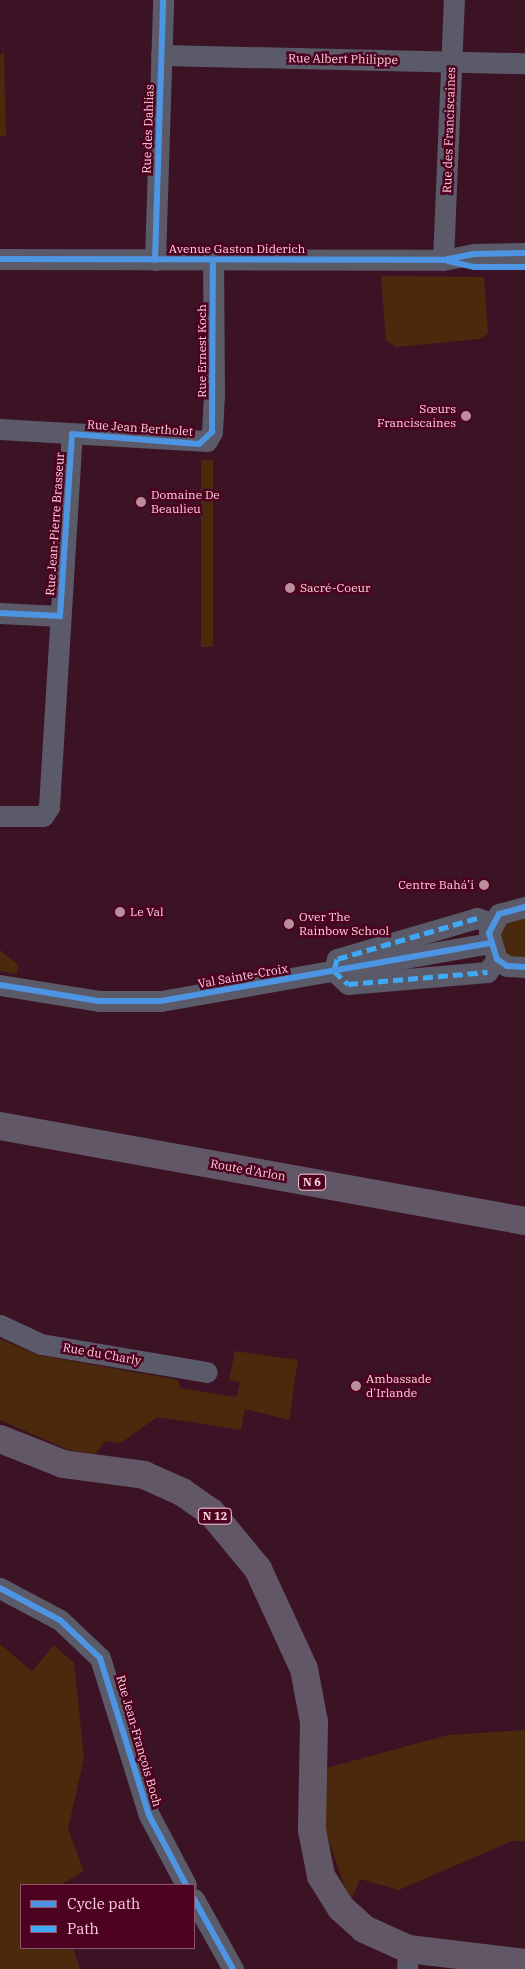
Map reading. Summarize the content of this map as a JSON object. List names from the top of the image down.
{
  "streets": {
    "main road": ["Route d'Arlon", "N 6", "N 12"],
    "street": [
      "Rue Albert Philippe",
      "Rue des Dahlias",
      "Rue des Franciscaines",
      "Avenue Gaston Diderich",
      "Rue Ernest Koch",
      "Rue Jean Bertholet",
      "Rue Jean-Pierre Brasseur",
      "Val Sainte-Croix",
      "Rue du Charly",
      "Rue Jean-François Boch"
    ]
  },
  "crossings": [
    ["Rue Albert Philippe", "Rue des Dahlias"],
    ["Rue Albert Philippe", "Rue des Franciscaines"],
    ["Rue des Dahlias", "Avenue Gaston Diderich"],
    ["Rue des Franciscaines", "Avenue Gaston Diderich"],
    ["Avenue Gaston Diderich", "Rue Ernest Koch"],
    ["Rue Ernest Koch", "Rue Jean Bertholet"],
    ["Rue Jean Bertholet", "Rue Jean-Pierre Brasseur"]
  ],
  "places": [
    "Sœurs Franciscaines",
    "Domaine De Beaulieu",
    "Sacré-Coeur",
    "Centre Bahá’i",
    "Le Val",
    "Over The Rainbow School",
    "Ambassade d'Irlande"
  ],
  "legend": ["Cycle path", "Path"]
}
